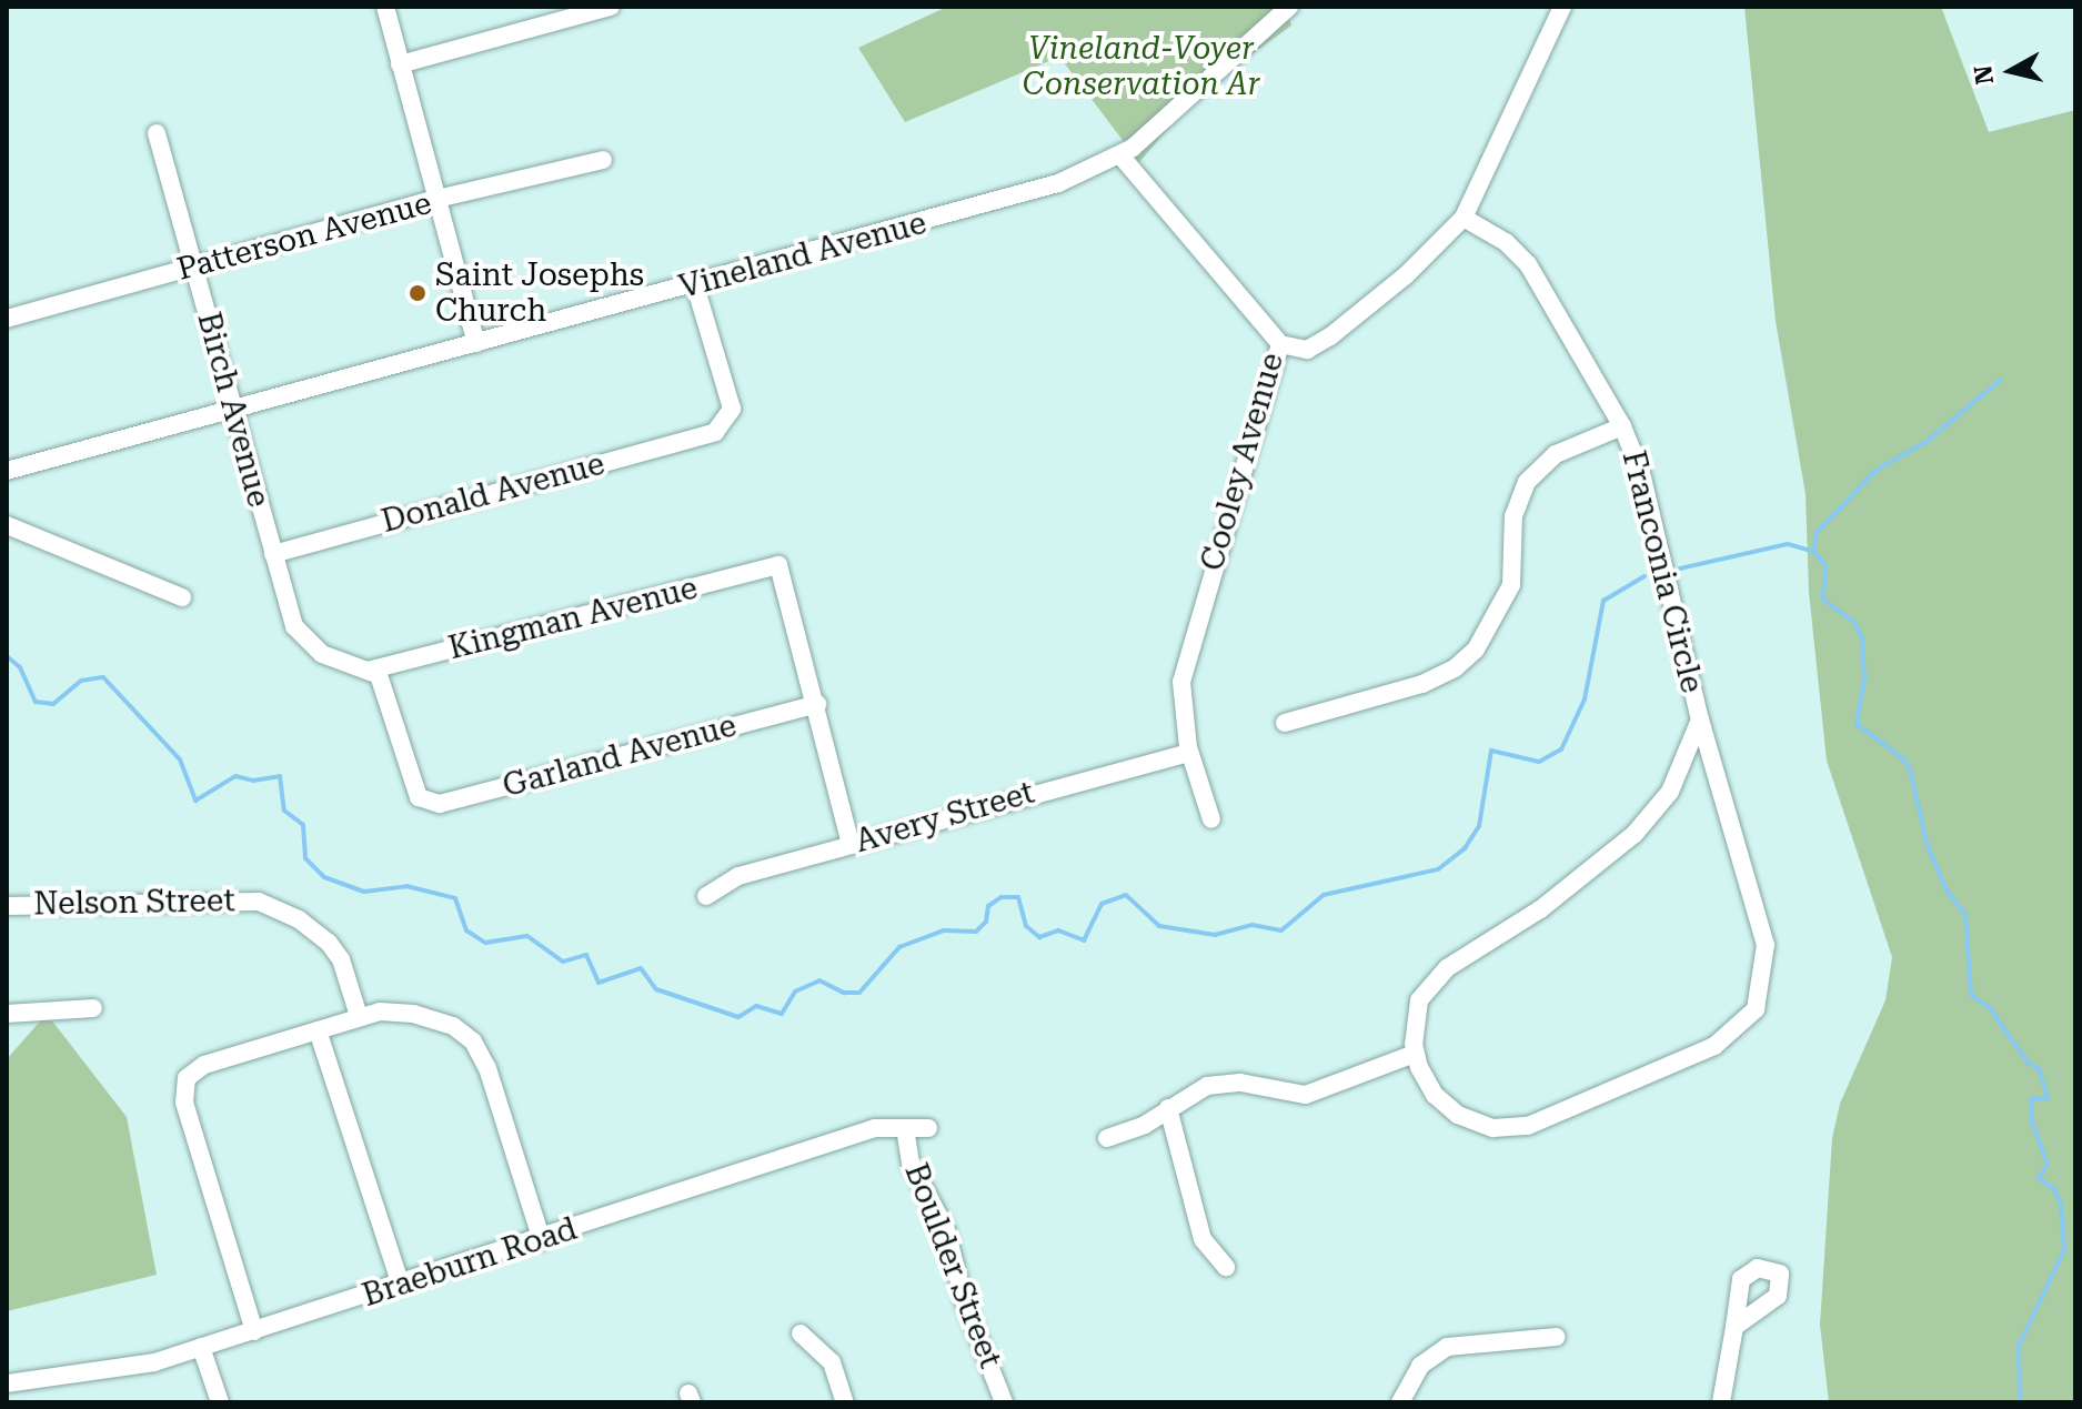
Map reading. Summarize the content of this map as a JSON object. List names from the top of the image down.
{
  "streets": {
    "street": [
      "Patterson Avenue",
      "Vineland Avenue",
      "Birch Avenue",
      "Cooley Avenue",
      "Donald Avenue",
      "Franconia Circle",
      "Kingman Avenue",
      "Garland Avenue",
      "Avery Street",
      "Nelson Street",
      "Braeburn Road",
      "Boulder Street"
    ]
  },
  "crossings": [
    ["Patterson Avenue", "Birch Avenue"],
    ["Vineland Avenue", "Birch Avenue"],
    ["Vineland Avenue", "Cooley Avenue"],
    ["Vineland Avenue", "Donald Avenue"],
    ["Birch Avenue", "Donald Avenue"],
    ["Birch Avenue", "Kingman Avenue"],
    ["Birch Avenue", "Garland Avenue"],
    ["Cooley Avenue", "Avery Street"],
    ["Kingman Avenue", "Garland Avenue"],
    ["Braeburn Road", "Boulder Street"]
  ],
  "parks": ["Vineland-Voyer Conservation Ar"],
  "places": ["Saint Josephs Church"],
  "north": "left"
}
